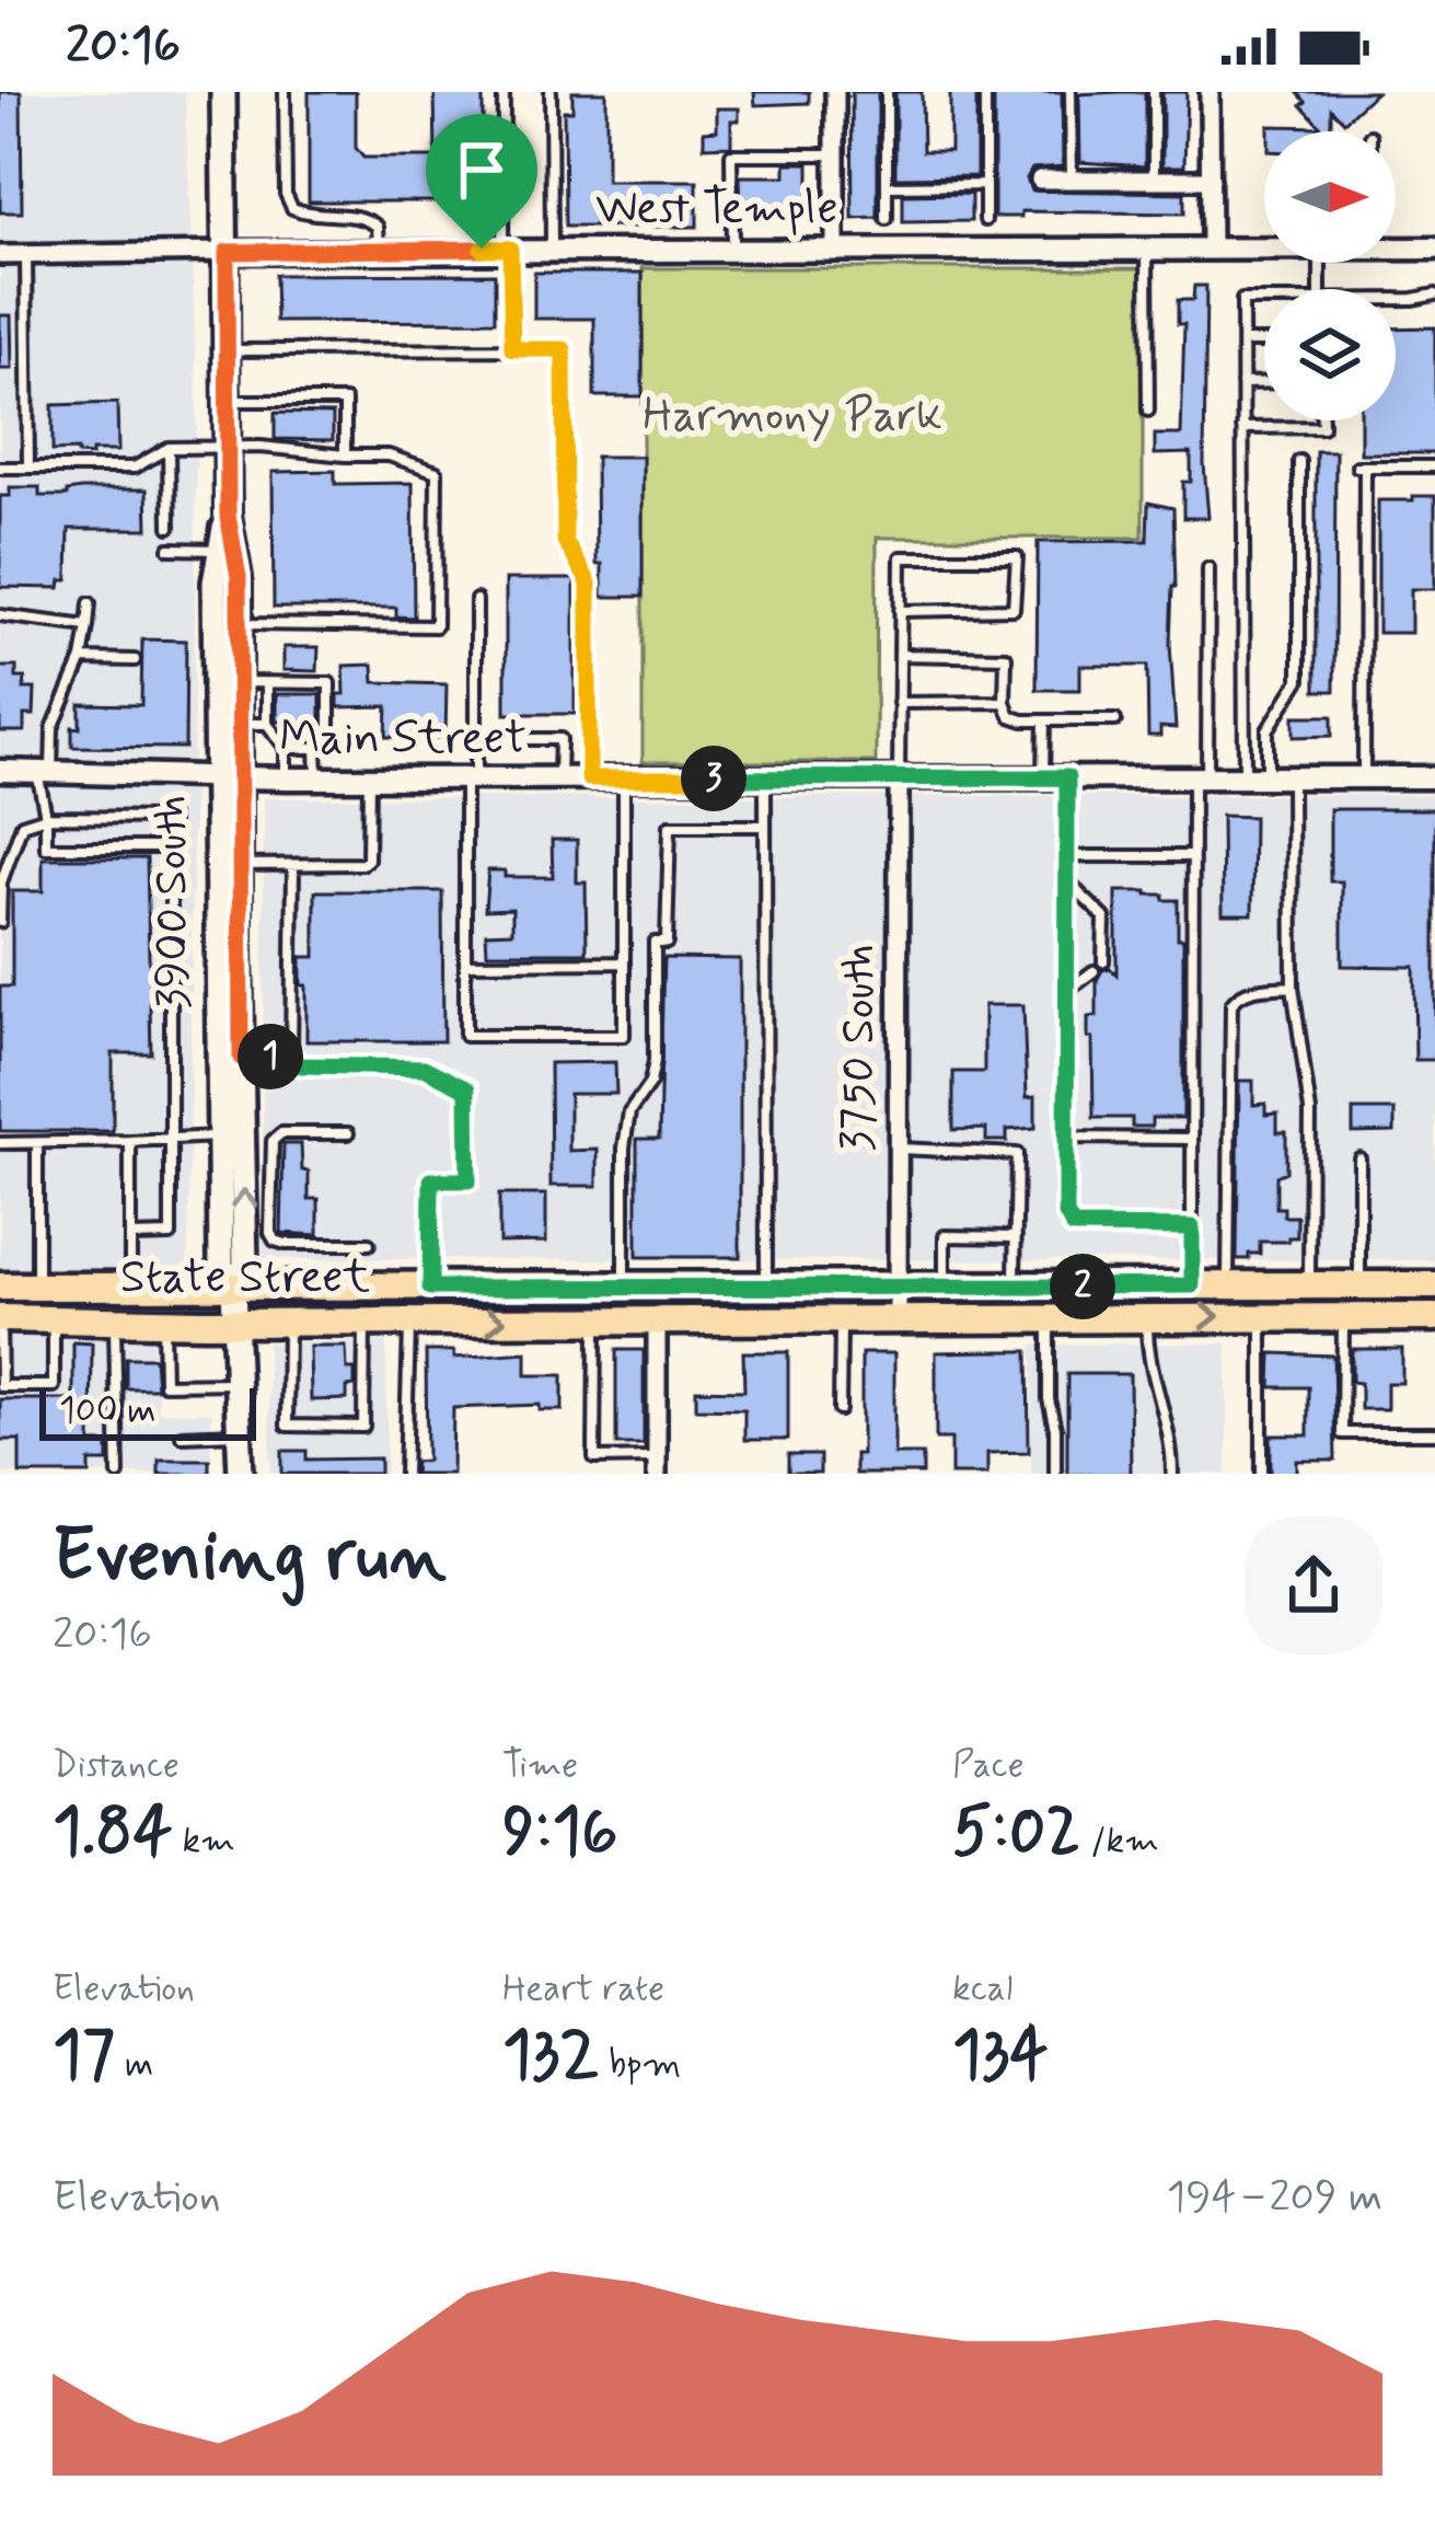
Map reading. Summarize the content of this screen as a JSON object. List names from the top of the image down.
{
  "streets": {
    "main road": ["3900 South", "State Street"],
    "street": ["West Temple", "Main Street", "3750 South"]
  },
  "crossings": [
    ["West Temple", "3900 South"],
    ["Main Street", "3900 South"],
    ["Main Street", "3750 South"],
    ["3900 South", "State Street"],
    ["3750 South", "State Street"]
  ],
  "parks": ["Harmony Park"],
  "scale_bar": "100 m",
  "north": "right",
  "page": {
    "status": "20:16",
    "pins": ["3", "1", "2"],
    "scale": "100 m",
    "heading": ["Evening run", "20:16"],
    "stats": [
      ["Distance", "1.84 km"],
      ["Time", "9:16"],
      ["Pace", "5:02 /km"],
      ["Elevation", "17 m"],
      ["Heart rate", "132 bpm"],
      ["kcal", "134"]
    ],
    "chart": ["Elevation", "194–209 m"]
  }
}
